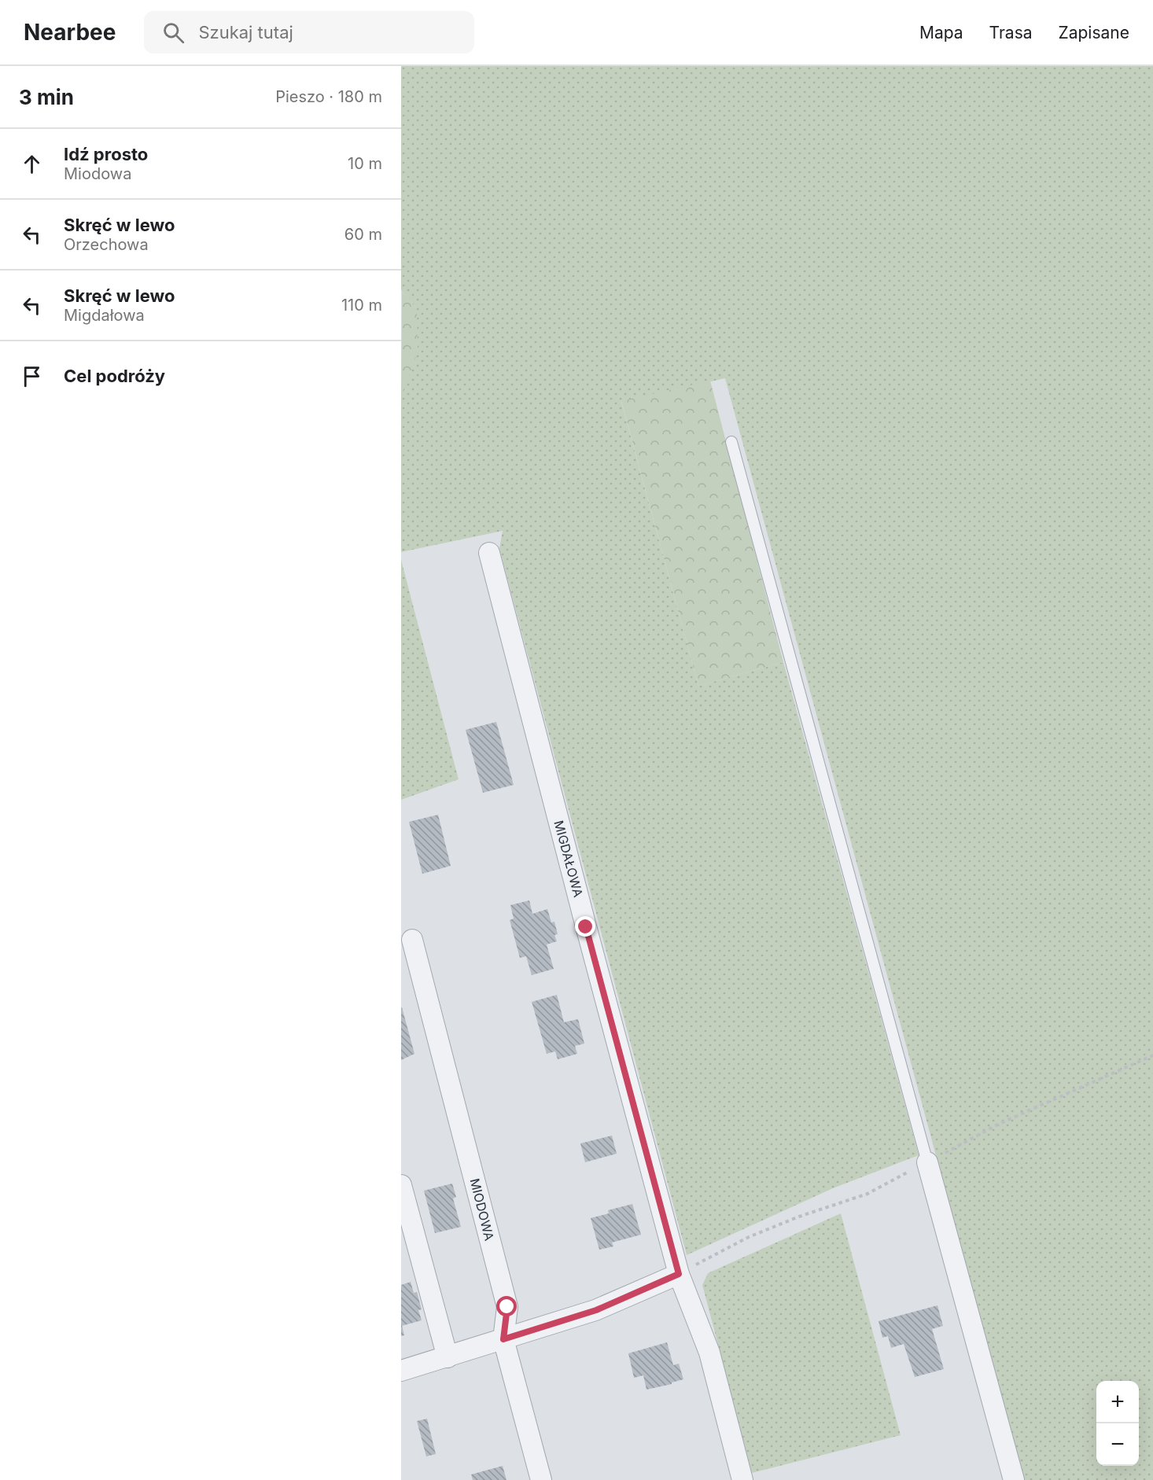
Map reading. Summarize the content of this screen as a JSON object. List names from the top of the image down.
{
  "streets": {
    "street": ["MIGDAŁOWA", "MIODOWA"]
  },
  "page": {
    "header": "Nearbee",
    "search": "Szukaj tutaj",
    "nav": ["Mapa", "Trasa", "Zapisane"],
    "heading": ["3 min", "Pieszo · 180 m"],
    "list": [
      ["Idź prosto", "Miodowa", "10 m"],
      ["Skręć w lewo", "Orzechowa", "60 m"],
      ["Skręć w lewo", "Migdałowa", "110 m"],
      "Cel podróży"
    ],
    "map_buttons": ["+", "−"]
  }
}
